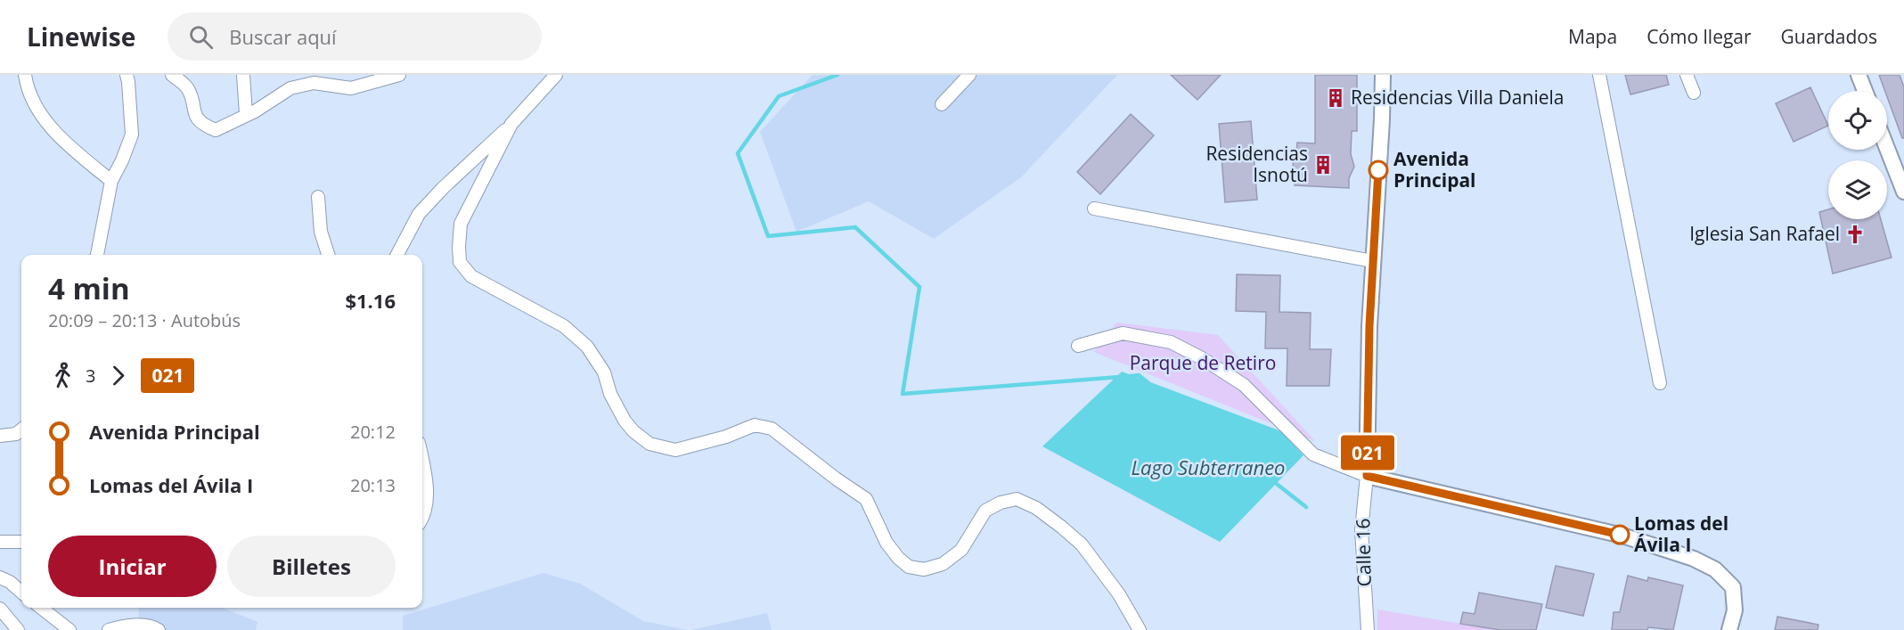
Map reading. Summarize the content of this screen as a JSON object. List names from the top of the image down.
{
  "streets": {
    "street": ["Calle 16"]
  },
  "water": ["Lago Subterraneo"],
  "parks": ["Parque de Retiro"],
  "places": {
    "building": ["Residencias Villa Daniela", "Residencias Isnotú"],
    "other": ["Avenida Principal", "Lomas del Ávila I"],
    "church": ["Iglesia San Rafael"]
  },
  "lines": ["bus line 021"],
  "page": {
    "header": "Linewise",
    "search": "Buscar aquí",
    "nav": ["Mapa", "Cómo llegar", "Guardados"],
    "on_map": "021",
    "heading": ["4 min", "20:09 – 20:13 · Autobús", "$1.16"],
    "legs": ["3", "021"],
    "list": [
      {
        "name": "Avenida Principal",
        "value": "20:12"
      },
      {
        "name": "Lomas del Ávila I",
        "value": "20:13"
      }
    ],
    "buttons": ["Iniciar", "Billetes"]
  }
}
